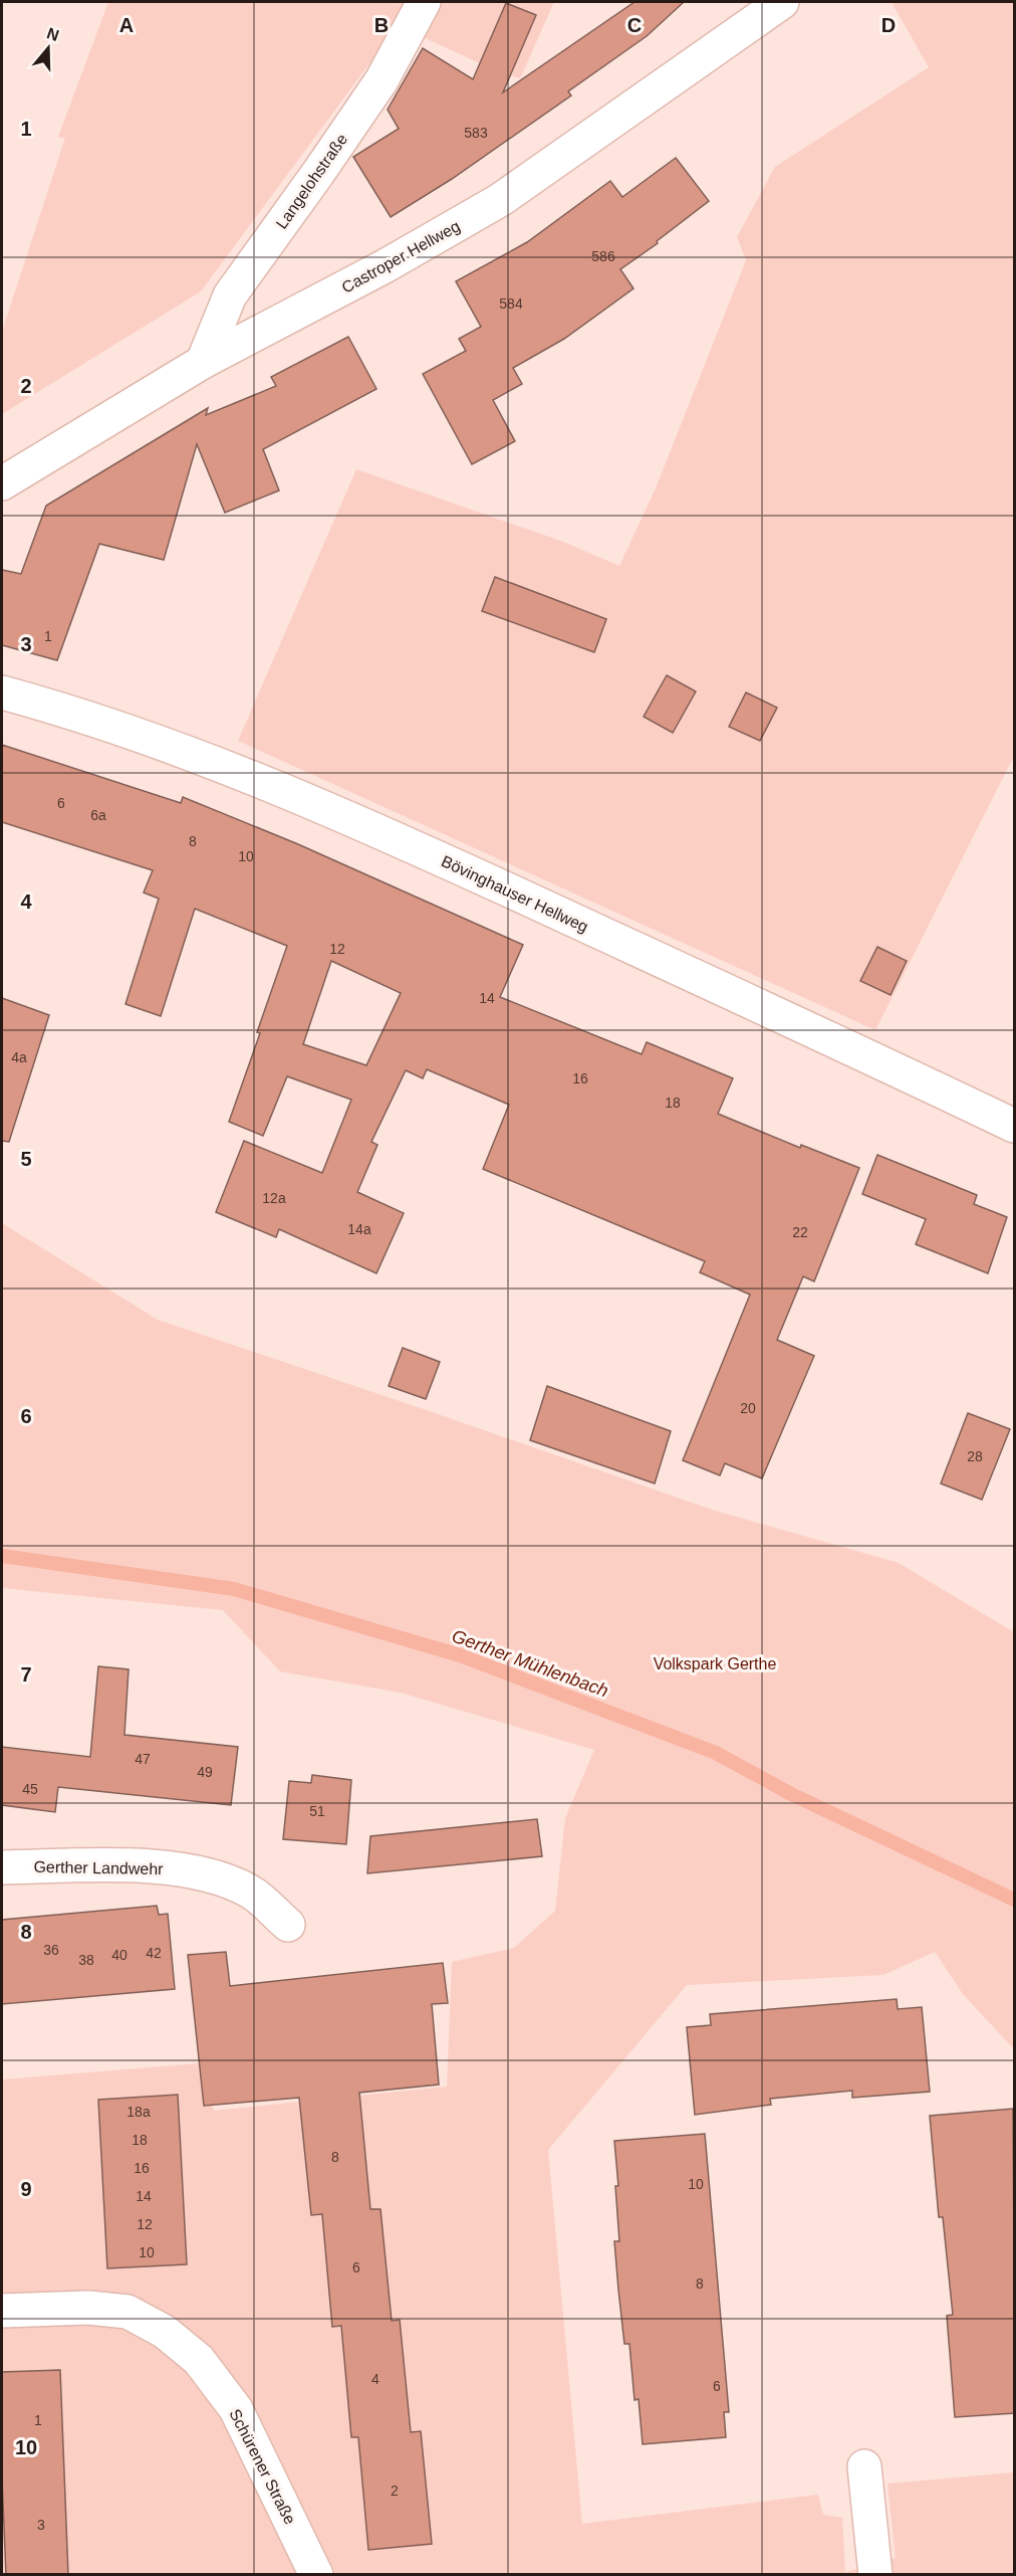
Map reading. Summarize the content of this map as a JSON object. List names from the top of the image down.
{
  "streets": {
    "street": [
      "Langelohstraße",
      "Castroper Hellweg",
      "Bövinghauser Hellweg",
      "Gerther Landwehr",
      "Schürener Straße"
    ]
  },
  "crossings": [
    ["Langelohstraße", "Castroper Hellweg"]
  ],
  "water": ["Gerther Mühlenbach"],
  "parks": ["Volkspark Gerthe"],
  "house_numbers": [
    "583",
    "586",
    "584",
    "1",
    "6",
    "6a",
    "8",
    "10",
    "12",
    "14",
    "4a",
    "16",
    "18",
    "12a",
    "14a",
    "22",
    "20",
    "28",
    "47",
    "49",
    "45",
    "51",
    "36",
    "42",
    "40",
    "38",
    "18a",
    "18",
    "8",
    "16",
    "10",
    "14",
    "12",
    "10",
    "6",
    "8",
    "4",
    "6",
    "1",
    "2",
    "3"
  ],
  "north": "top",
  "grid": {
    "columns": [
      "A",
      "B",
      "C",
      "D"
    ],
    "rows": [
      "1",
      "2",
      "3",
      "4",
      "5",
      "6",
      "7",
      "8",
      "9",
      "10"
    ]
  }
}
